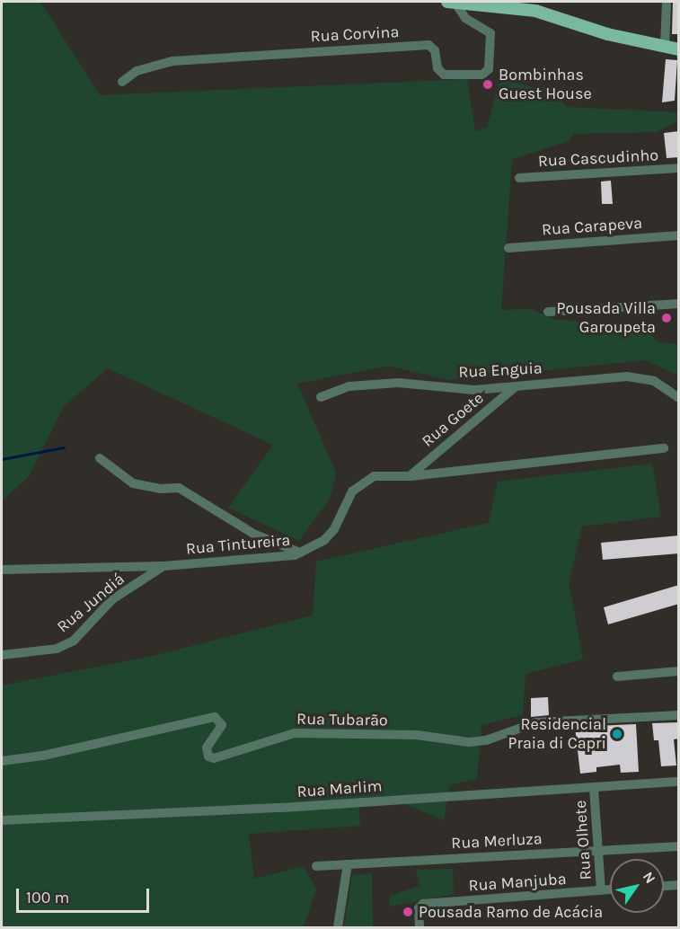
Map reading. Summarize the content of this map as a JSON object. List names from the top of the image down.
{
  "streets": {
    "street": [
      "Rua Corvina",
      "Rua Cascudinho",
      "Rua Carapeva",
      "Rua Enguia",
      "Rua Goete",
      "Rua Tintureira",
      "Rua Jundiá",
      "Rua Tubarão",
      "Rua Marlim",
      "Rua Olhete",
      "Rua Merluza",
      "Rua Manjuba"
    ]
  },
  "crossings": [
    ["Rua Enguia", "Rua Goete"],
    ["Rua Goete", "Rua Tintureira"],
    ["Rua Tintureira", "Rua Jundiá"],
    ["Rua Marlim", "Rua Olhete"],
    ["Rua Olhete", "Rua Merluza"],
    ["Rua Olhete", "Rua Manjuba"]
  ],
  "places": [
    "Bombinhas Guest House",
    "Pousada Villa Garoupeta",
    "Residencial Praia di Capri",
    "Pousada Ramo de Acácia"
  ],
  "scale_bar": "100 m",
  "north": "top right"
}
